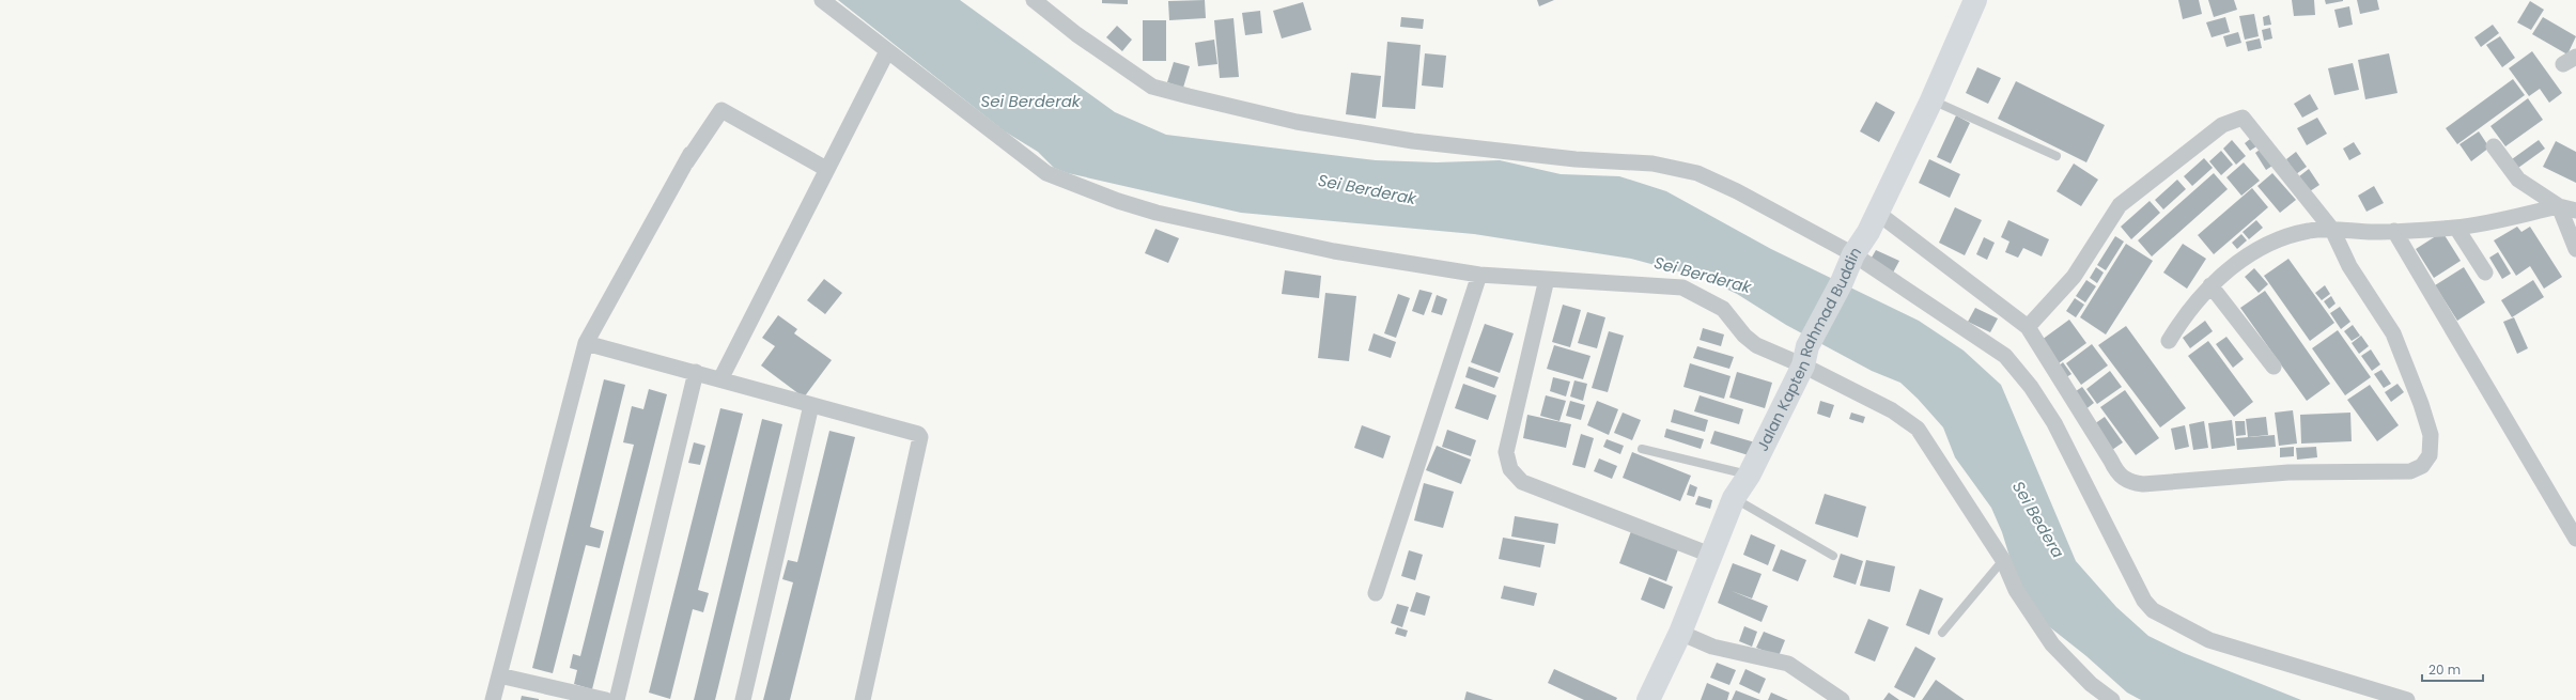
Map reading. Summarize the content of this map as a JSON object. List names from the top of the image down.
{
  "streets": {
    "main road": ["Jalan Kapten Rahmad Buddin"]
  },
  "water": ["Sei Berderak", "Sei Bedera"],
  "scale_bar": "20 m"
}
